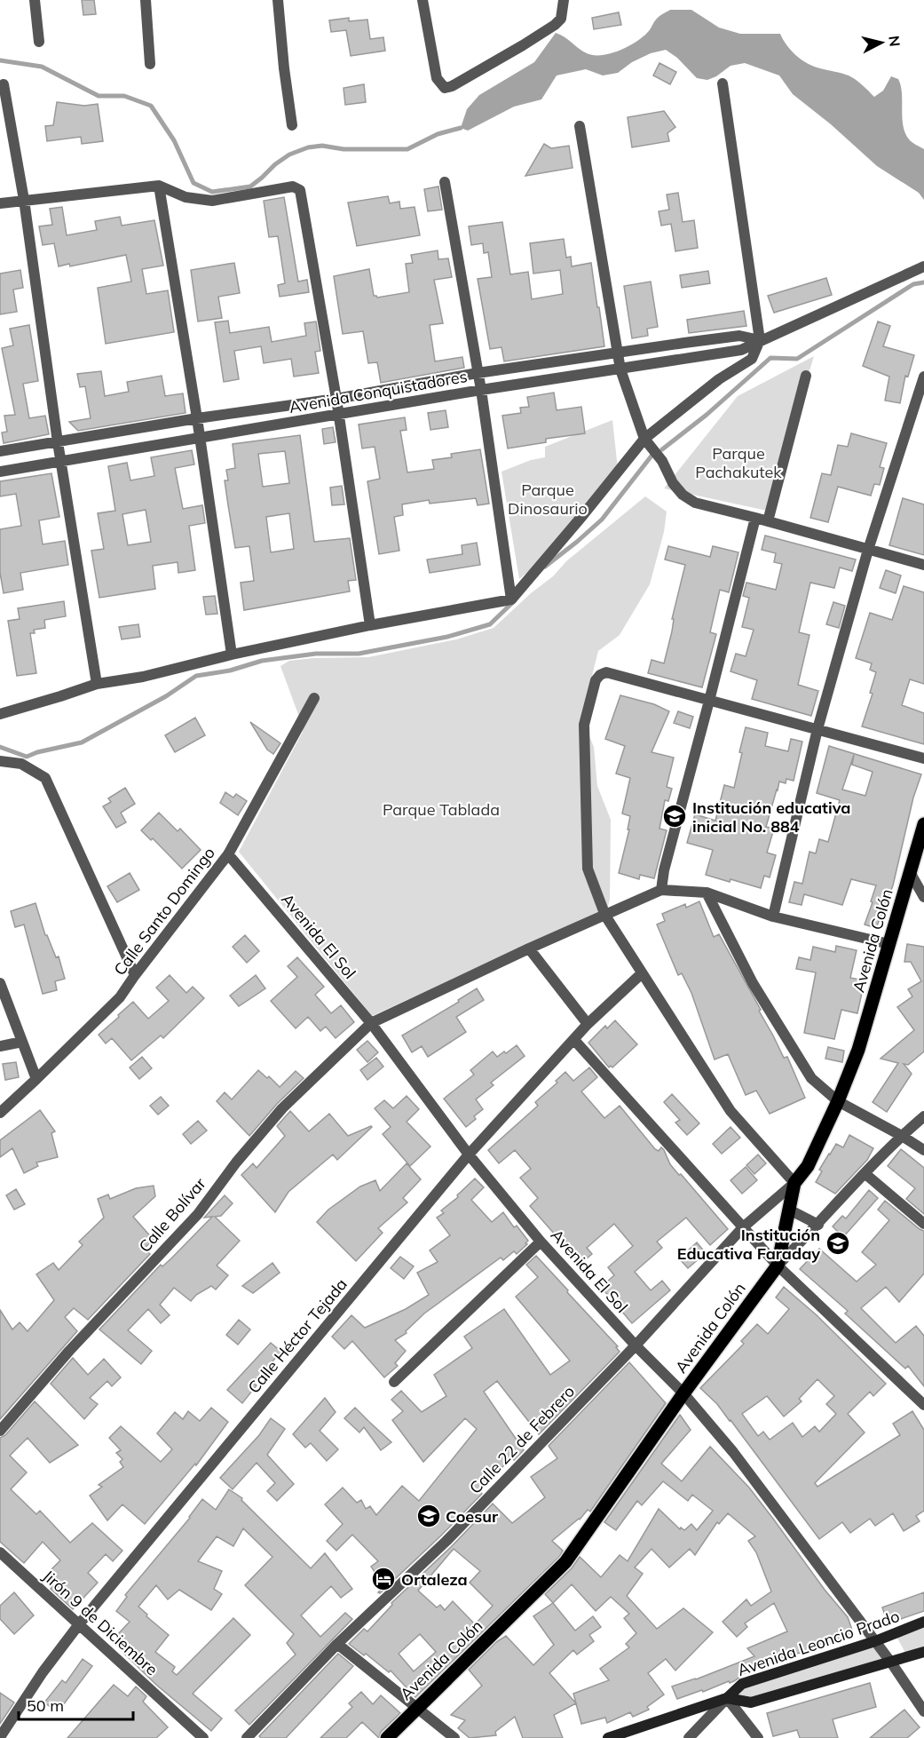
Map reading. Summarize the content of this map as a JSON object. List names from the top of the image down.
{
  "streets": {
    "main road": ["Avenida Colón", "Avenida Leoncio Prado"],
    "street": [
      "Avenida Conquistadores",
      "Calle Santo Domingo",
      "Avenida El Sol",
      "Calle Bolívar",
      "Calle Héctor Tejada",
      "Calle 22 de Febrero",
      "Jirón 9 de Diciembre"
    ]
  },
  "crossings": [
    ["Calle Santo Domingo", "Avenida El Sol"],
    ["Avenida El Sol", "Avenida Colón"],
    ["Avenida El Sol", "Calle Bolívar"],
    ["Avenida El Sol", "Calle Héctor Tejada"],
    ["Avenida El Sol", "Calle 22 de Febrero"],
    ["Avenida El Sol", "Avenida Leoncio Prado"],
    ["Avenida Colón", "Calle 22 de Febrero"],
    ["Calle Héctor Tejada", "Jirón 9 de Diciembre"]
  ],
  "parks": ["Parque Pachakutek", "Parque Dinosaurio", "Parque Tablada"],
  "places": {
    "school or university": ["Institución educativa inicial No. 884", "Institución Educativa Faraday", "Coesur"],
    "hotel": ["Ortaleza"]
  },
  "scale_bar": "50 m",
  "north": "right"
}
